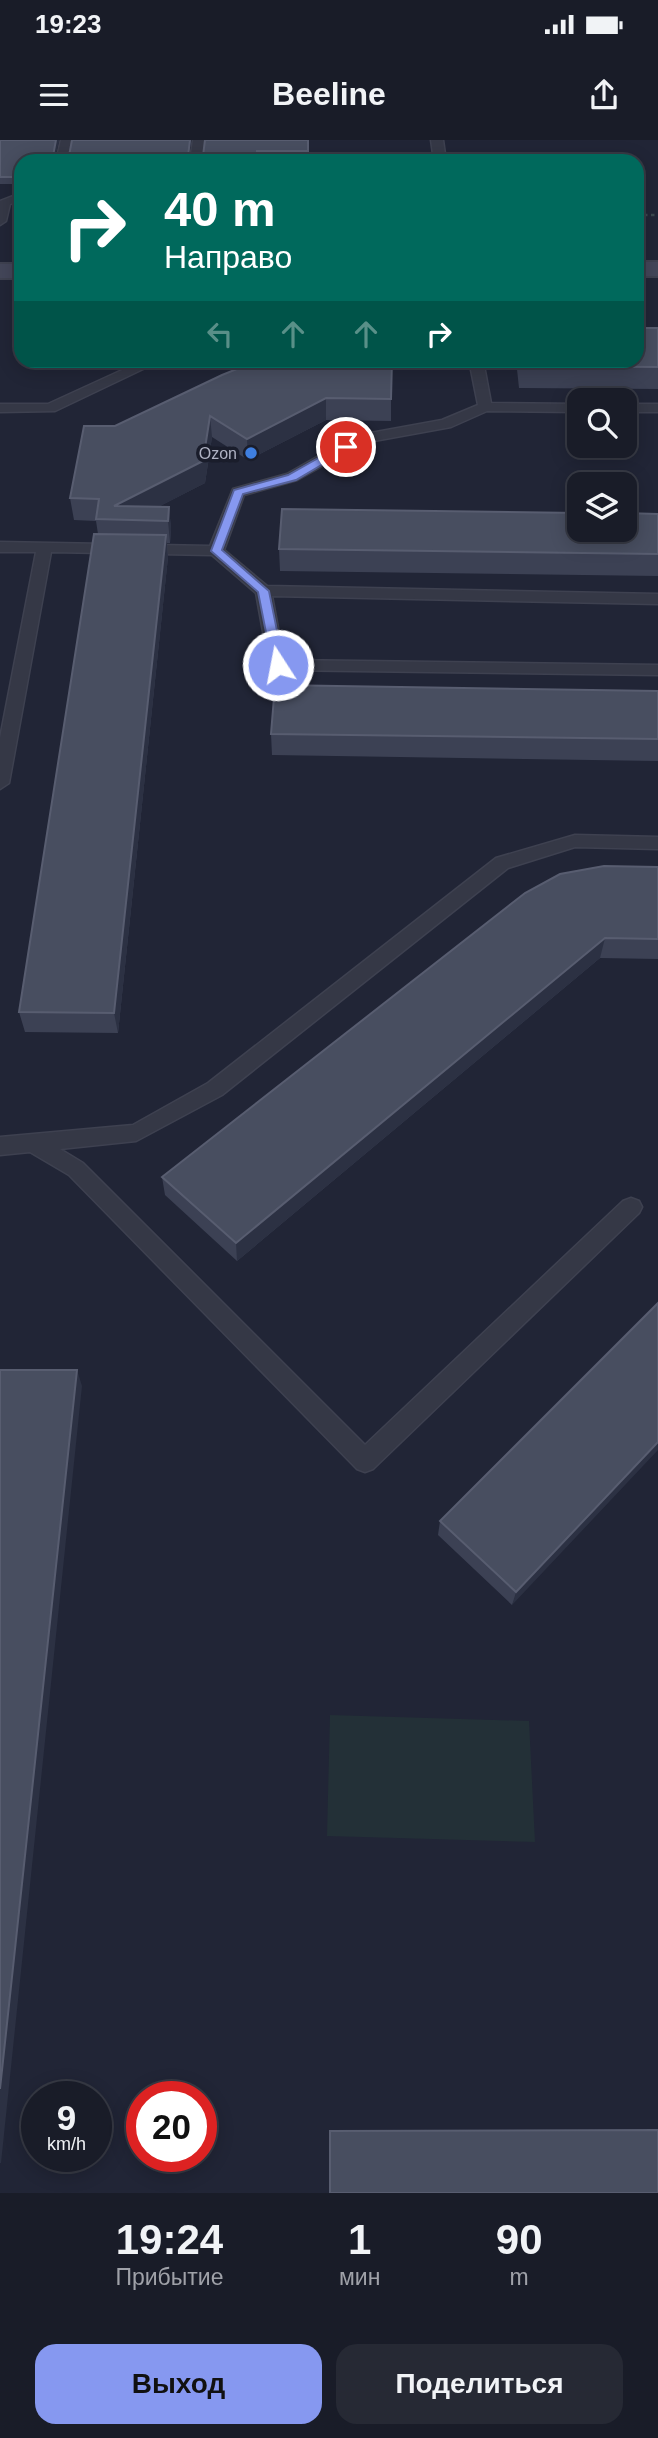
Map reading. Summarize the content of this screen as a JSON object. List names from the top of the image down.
{
  "places": ["Ozon"],
  "page": {
    "status": "19:23",
    "header": "Beeline",
    "turn": ["40 m", "Направо"],
    "speed": "9 km/h",
    "limit": "20",
    "eta": [
      "19:24",
      "Прибытие",
      "1",
      "мин",
      "90",
      "m"
    ],
    "buttons": ["Выход", "Поделиться"]
  }
}
